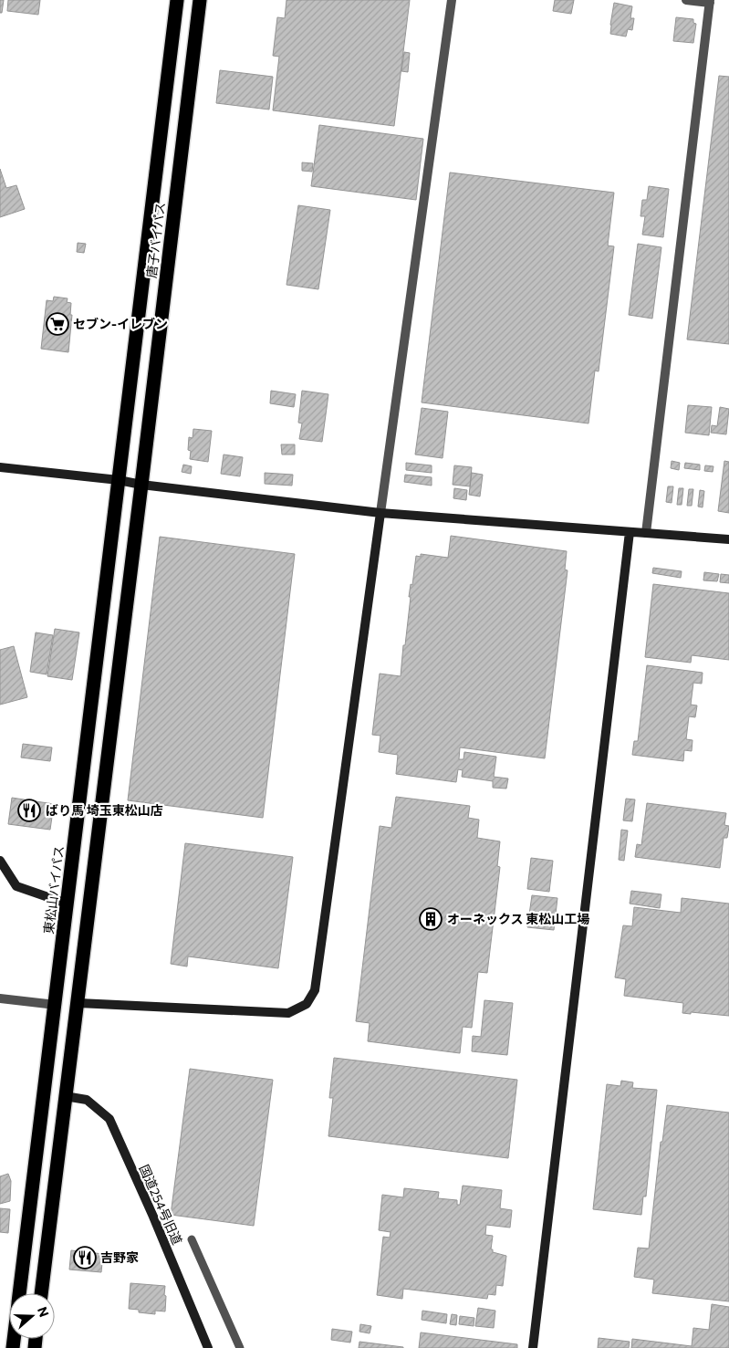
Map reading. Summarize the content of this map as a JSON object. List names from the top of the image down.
{
  "streets": {
    "highway": ["唐子バイパス", "東松山バイパス"],
    "street": ["国道254号旧道"]
  },
  "crossings": [
    ["唐子バイパス", "東松山バイパス"]
  ],
  "places": {
    "supermarket": ["セブン-イレブン"],
    "restaurant": ["ばり馬 埼玉東松山店", "吉野家"],
    "building": ["オーネックス 東松山工場"]
  },
  "north": "right"
}
